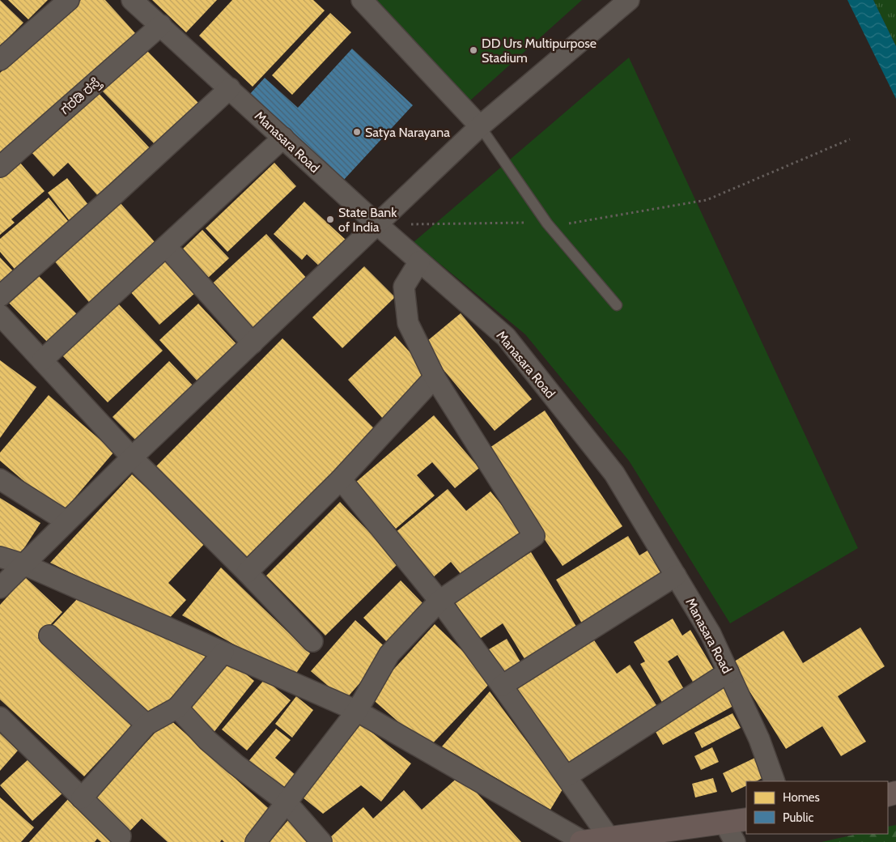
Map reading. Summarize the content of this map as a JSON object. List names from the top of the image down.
{
  "streets": {
    "street": ["ಗರಡಿ ರಸ್ತೆ", "Manasara Road"]
  },
  "crossings": [
    ["ಗರಡಿ ರಸ್ತೆ", "Manasara Road"]
  ],
  "places": ["DD Urs Multipurpose Stadium", "Satya Narayana", "State Bank of India"],
  "legend": ["Homes", "Public"]
}
